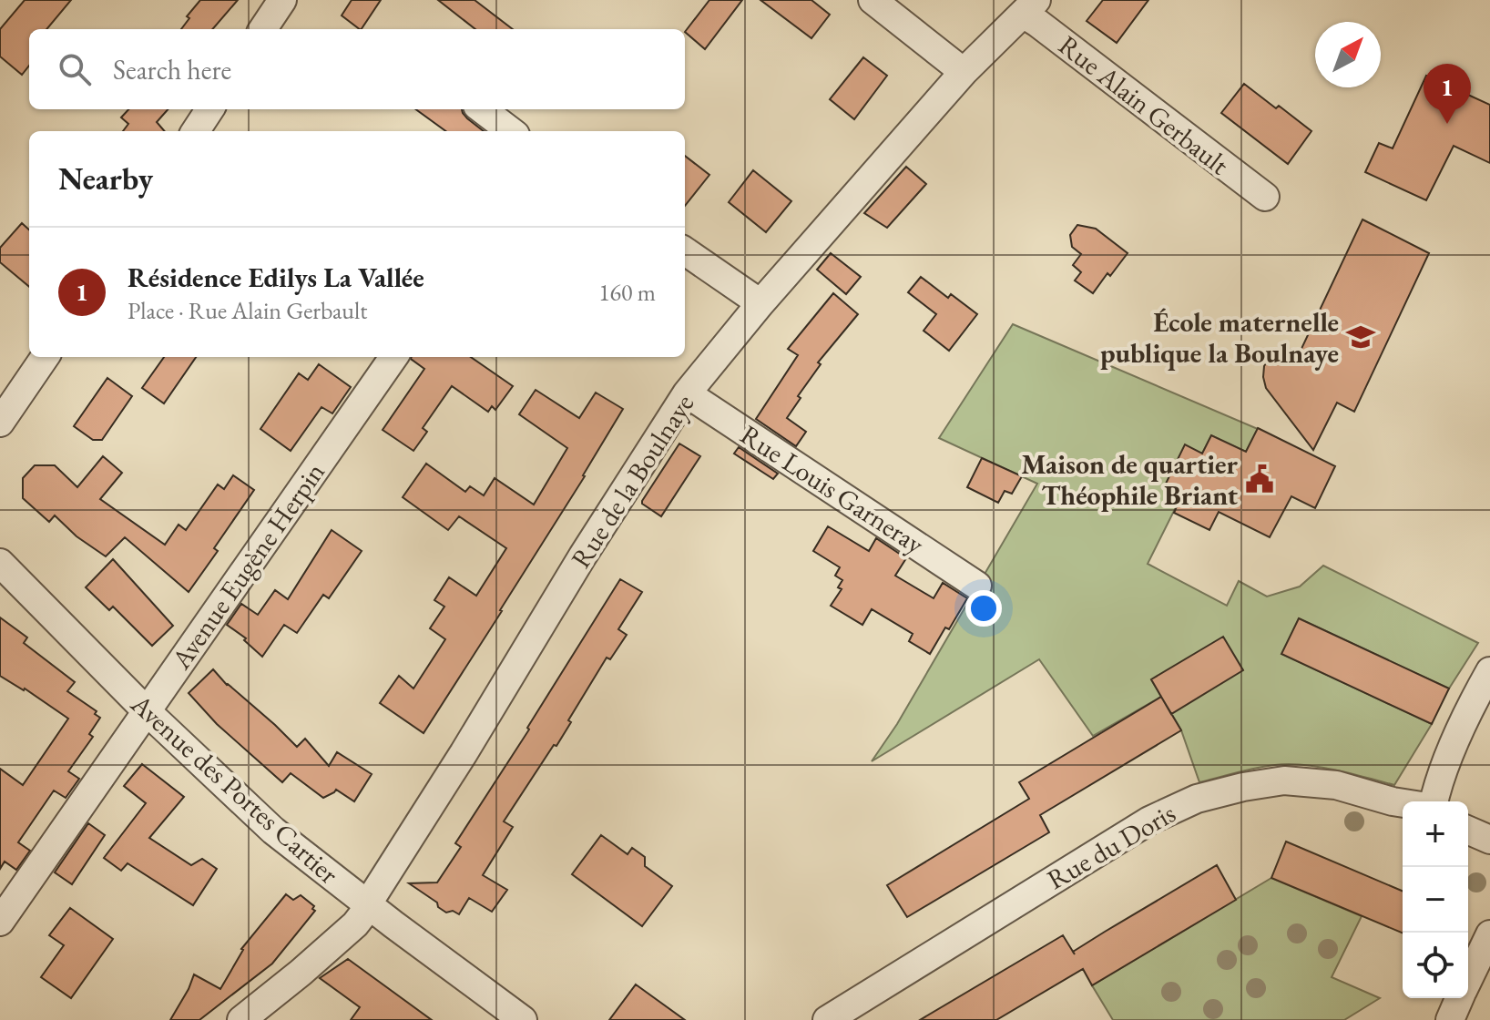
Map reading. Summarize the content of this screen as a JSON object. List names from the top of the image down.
{
  "streets": {
    "street": [
      "Rue Alain Gerbault",
      "Rue de la Boulnaye",
      "Rue Louis Garneray",
      "Avenue Eugène Herpin",
      "Avenue des Portes Cartier",
      "Rue du Doris"
    ]
  },
  "crossings": [
    ["Rue Alain Gerbault", "Rue de la Boulnaye"],
    ["Rue de la Boulnaye", "Rue Louis Garneray"],
    ["Rue de la Boulnaye", "Avenue des Portes Cartier"],
    ["Avenue Eugène Herpin", "Avenue des Portes Cartier"]
  ],
  "places": {
    "school or university": ["École maternelle publique la Boulnaye"],
    "public building": ["Maison de quartier Théophile Briant"]
  },
  "north": "top right",
  "page": {
    "search": "Search here",
    "pins": "1",
    "heading": "Nearby",
    "list": [
      {
        "mark": "1",
        "name": "Résidence Edilys La Vallée",
        "note": "Place · Rue Alain Gerbault",
        "value": "160 m"
      }
    ],
    "map_buttons": ["+", "−"]
  }
}
